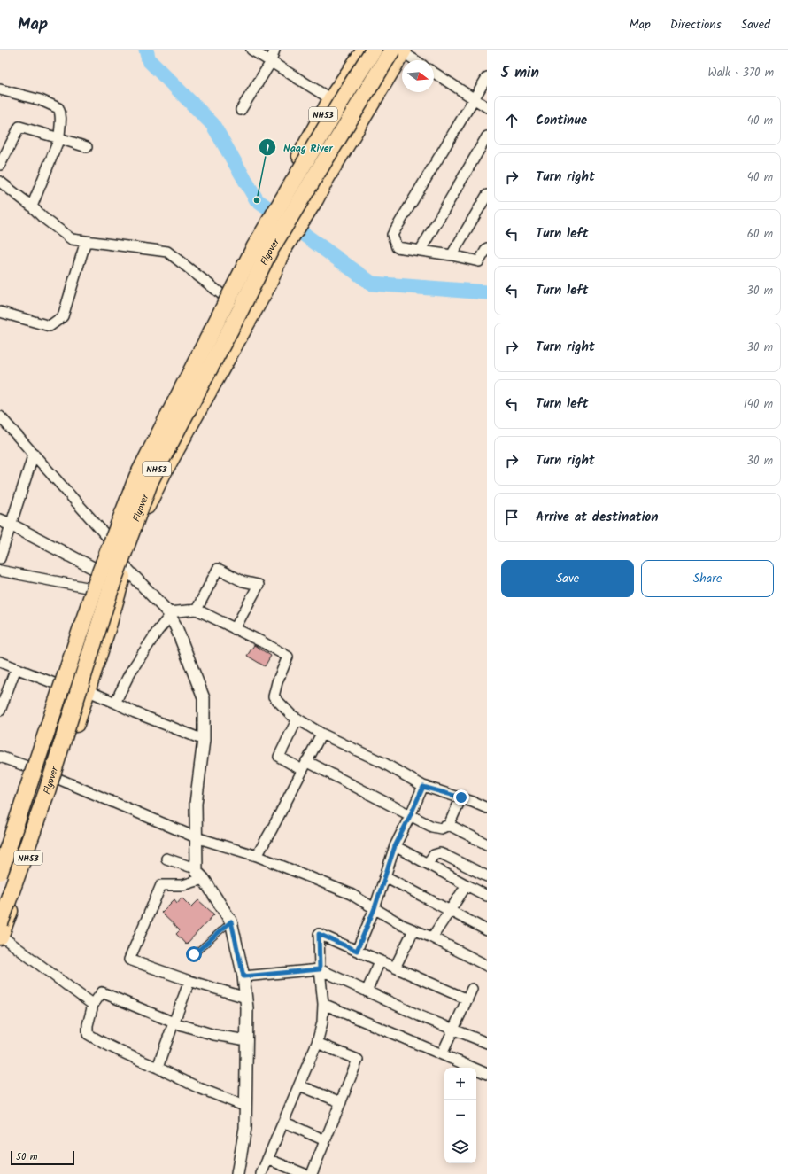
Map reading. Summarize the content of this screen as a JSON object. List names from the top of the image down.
{
  "streets": {
    "highway": ["NH53", "Flyover"]
  },
  "crossings": [
    ["NH53", "Flyover"]
  ],
  "places": ["Naag River"],
  "scale_bar": "50 m",
  "north": "right",
  "page": {
    "header": "Map",
    "nav": ["Map", "Directions", "Saved"],
    "heading": ["5 min", "Walk · 370 m"],
    "list": [
      ["Continue", "40 m"],
      ["Turn right", "40 m"],
      ["Turn left", "60 m"],
      ["Turn left", "30 m"],
      ["Turn right", "30 m"],
      ["Turn left", "140 m"],
      ["Turn right", "30 m"],
      "Arrive at destination"
    ],
    "buttons": ["Save", "Share"],
    "map_buttons": ["+", "−"],
    "scale": "50 m"
  }
}
